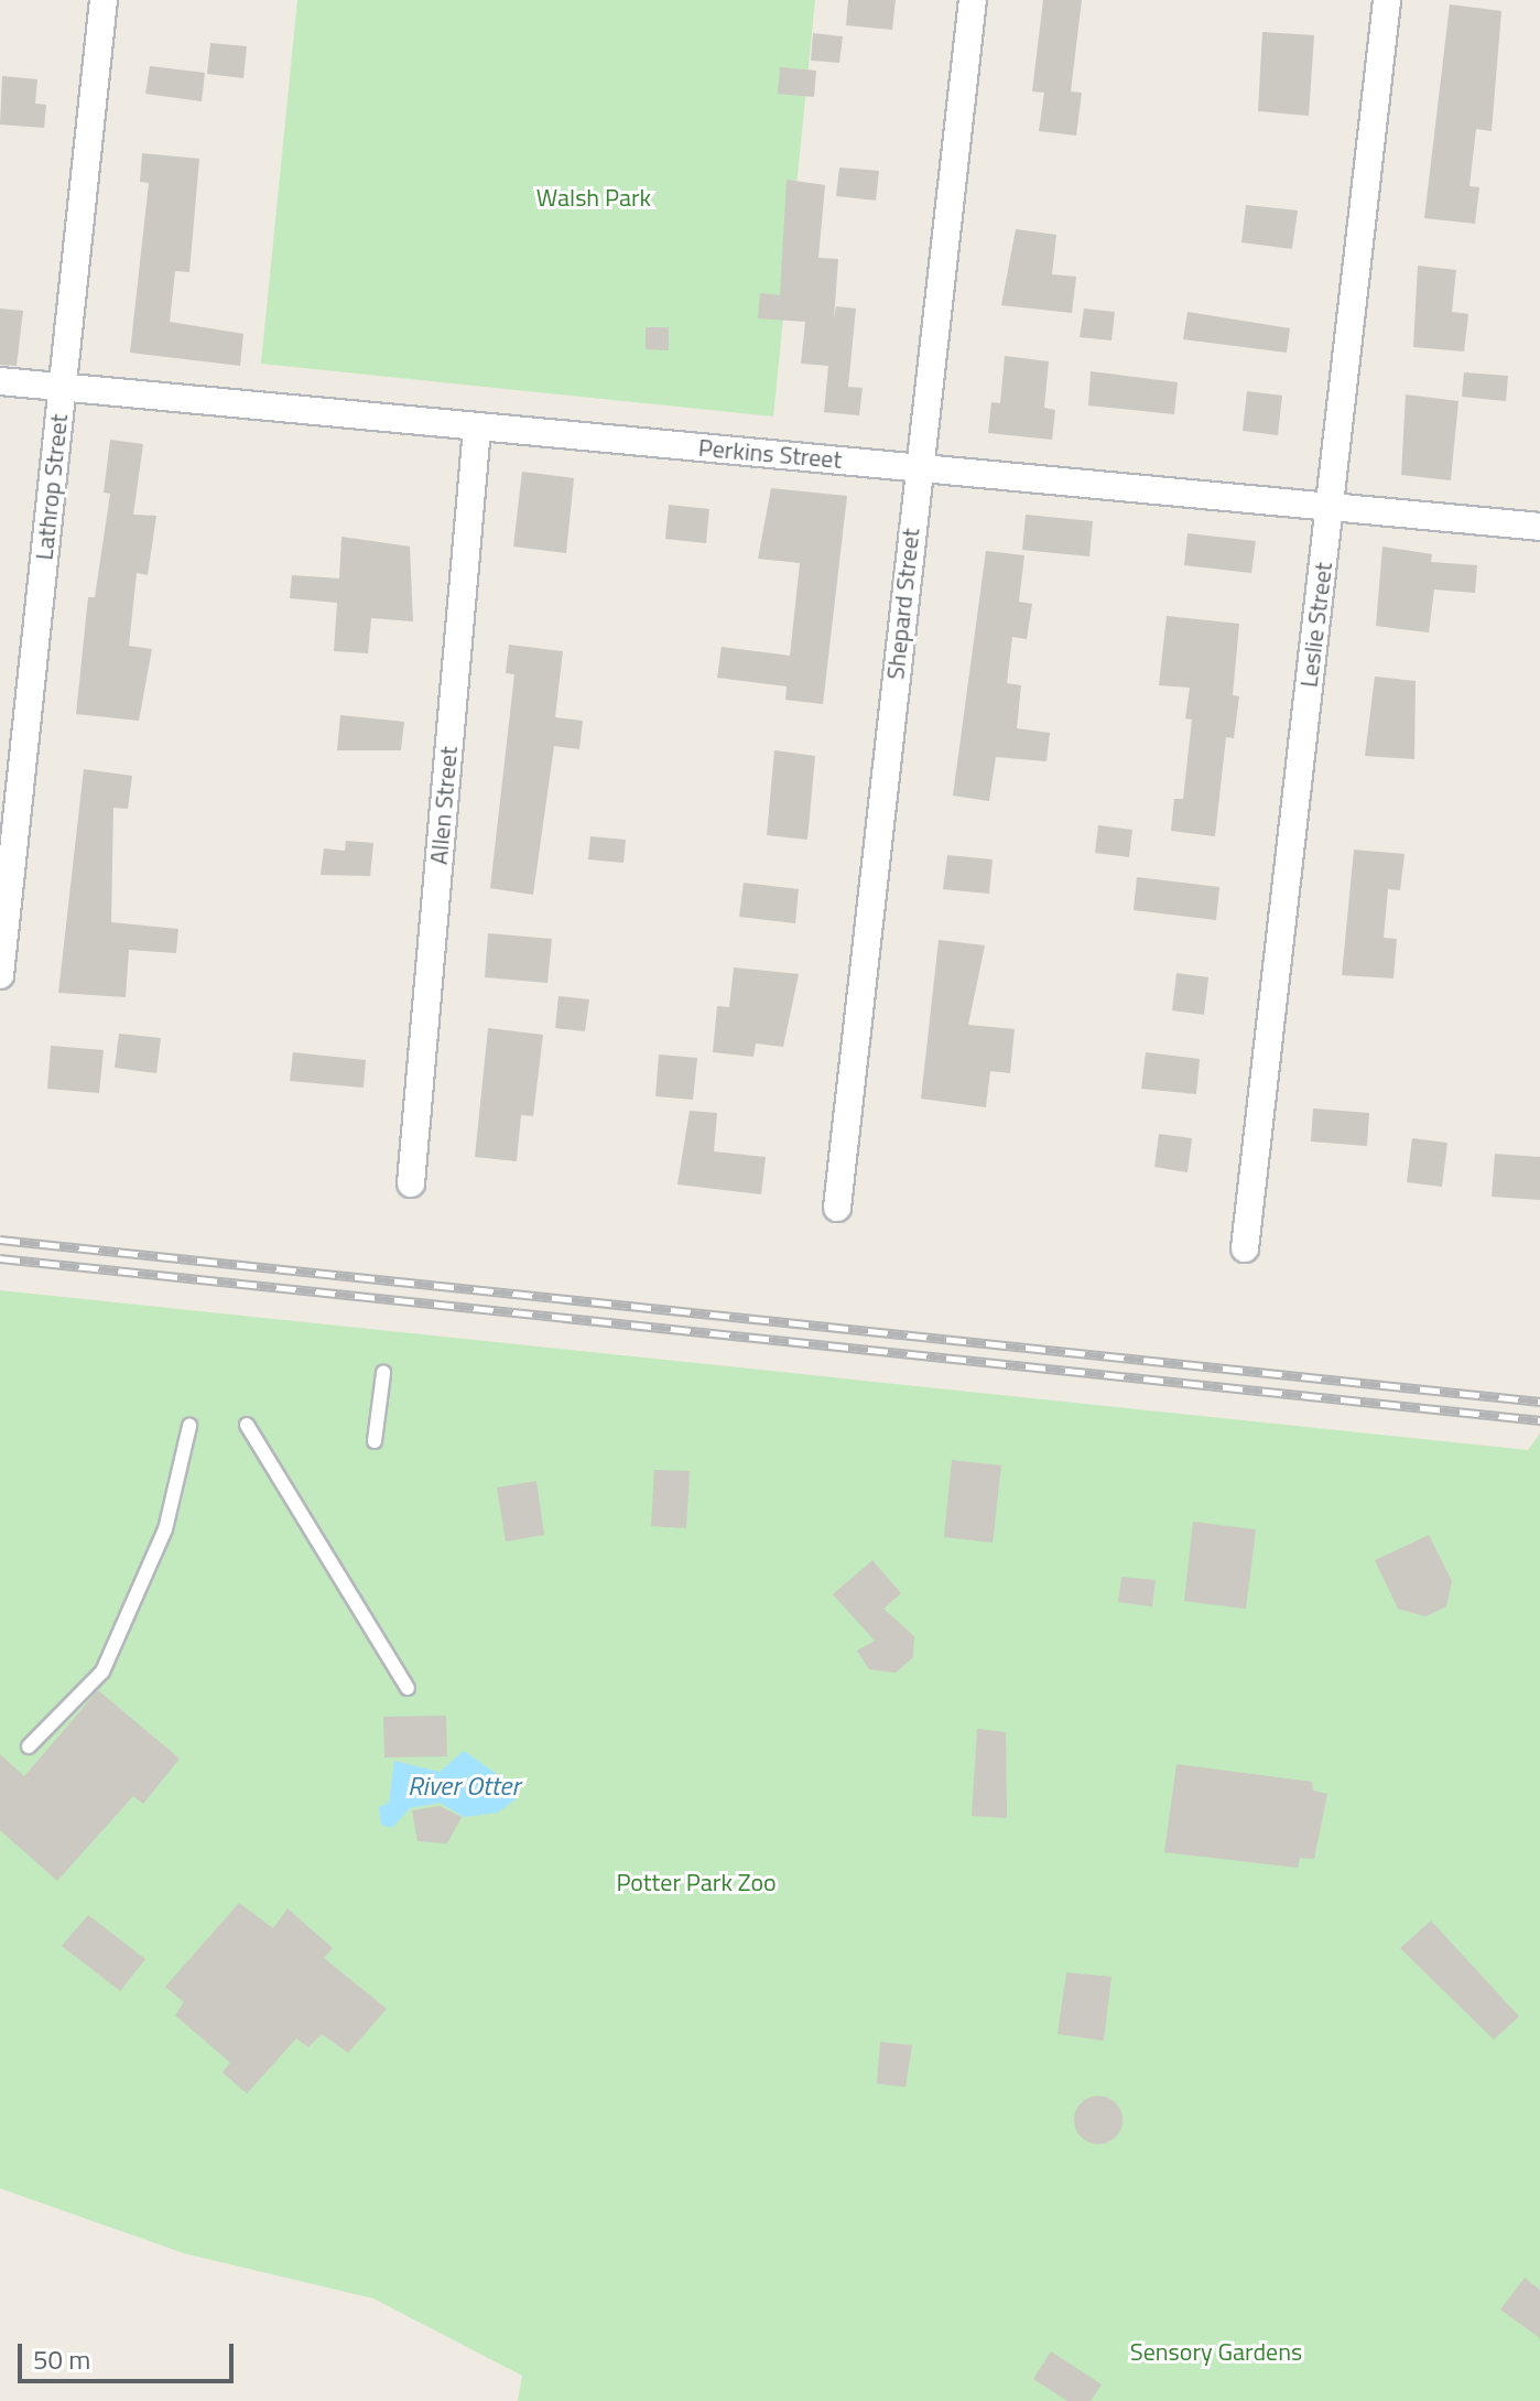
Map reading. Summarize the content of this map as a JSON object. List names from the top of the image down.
{
  "streets": {
    "street": [
      "Perkins Street",
      "Lathrop Street",
      "Shepard Street",
      "Leslie Street",
      "Allen Street"
    ]
  },
  "crossings": [
    ["Perkins Street", "Lathrop Street"],
    ["Perkins Street", "Shepard Street"],
    ["Perkins Street", "Leslie Street"],
    ["Perkins Street", "Allen Street"]
  ],
  "water": ["River Otter"],
  "parks": ["Walsh Park", "Potter Park Zoo", "Sensory Gardens"],
  "scale_bar": "50 m"
}
